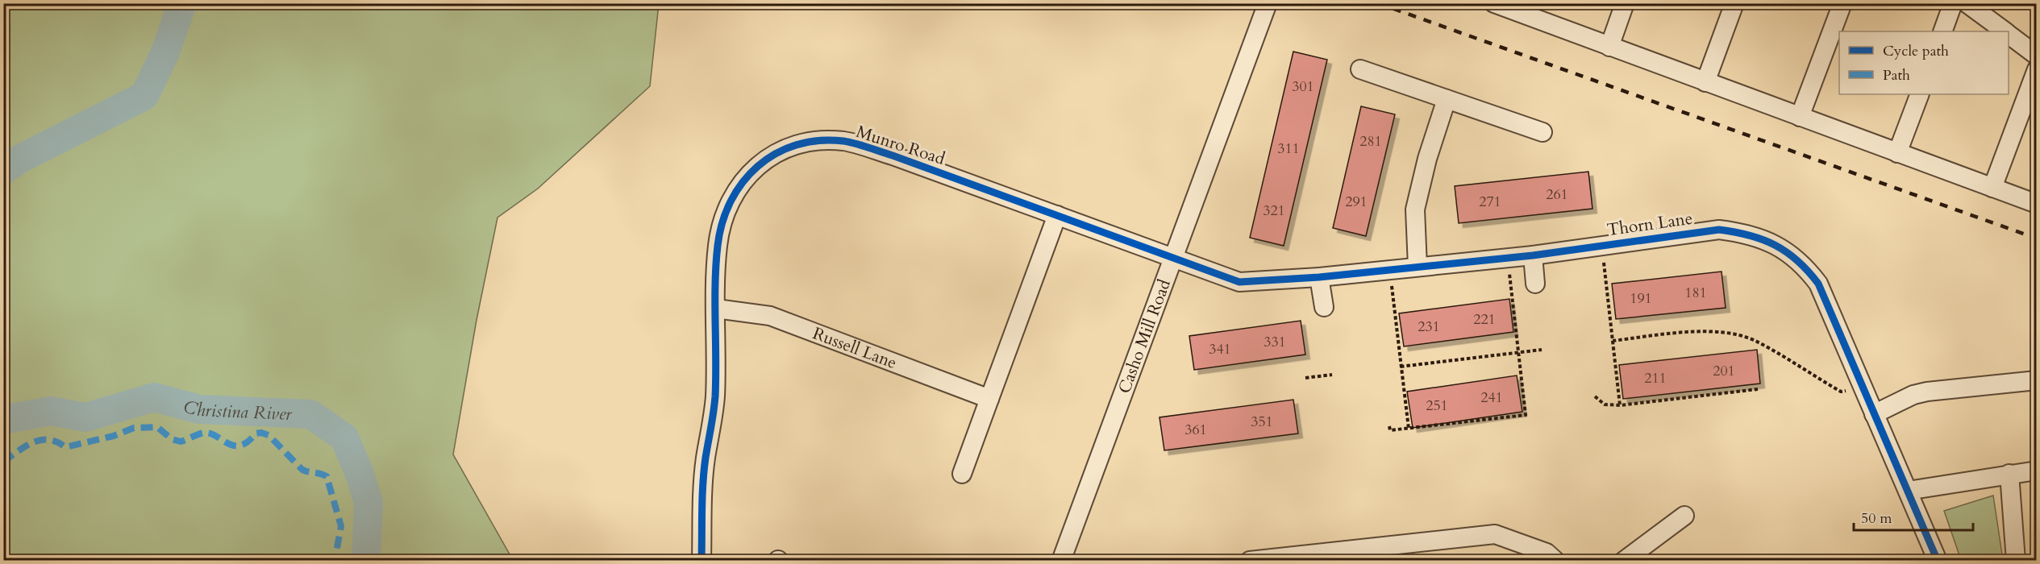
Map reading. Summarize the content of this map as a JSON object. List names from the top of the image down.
{
  "streets": {
    "street": [
      "Munro Road",
      "Thorn Lane",
      "Casho Mill Road",
      "Russell Lane"
    ]
  },
  "crossings": [
    ["Munro Road", "Thorn Lane"],
    ["Munro Road", "Casho Mill Road"],
    ["Munro Road", "Russell Lane"],
    ["Thorn Lane", "Casho Mill Road"]
  ],
  "water": ["Christina River"],
  "house_numbers": [
    "301",
    "281",
    "311",
    "261",
    "291",
    "271",
    "321",
    "181",
    "191",
    "221",
    "231",
    "331",
    "341",
    "201",
    "211",
    "241",
    "251",
    "351",
    "361"
  ],
  "legend": ["Cycle path", "Path"],
  "scale_bar": "50 m"
}
